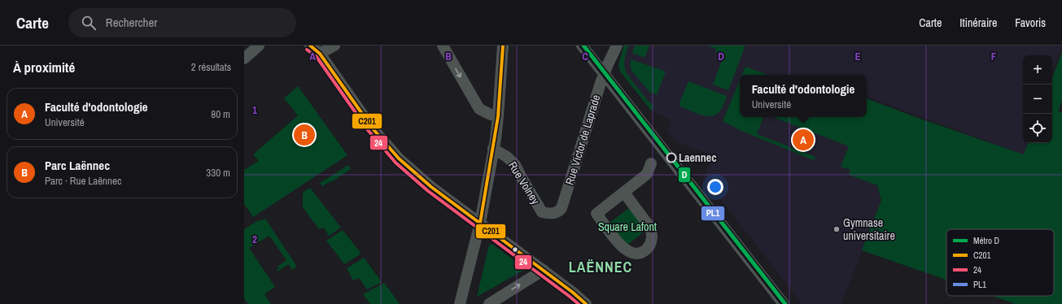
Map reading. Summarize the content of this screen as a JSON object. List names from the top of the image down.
{
  "streets": {
    "street": ["Rue Victor de Laprade", "Rue Volney"]
  },
  "crossings": [
    ["Rue Victor de Laprade", "Rue Volney"]
  ],
  "districts": ["LAËNNEC"],
  "parks": ["Square Lafont"],
  "places": ["Laennec", "Gymnase universitaire"],
  "lines": [
    "metro line D",
    "transit line C201",
    "transit line PL1",
    "transit line 24"
  ],
  "legend": [
    "Métro D",
    "C201",
    "24",
    "PL1"
  ],
  "page": {
    "header": "Carte",
    "search": "Rechercher",
    "nav": ["Carte", "Itinéraire", "Favoris"],
    "heading": ["À proximité", "2 résultats"],
    "map_buttons": ["+", "−"],
    "popup": ["Faculté d'odontologie", "Université"],
    "list": [
      {
        "mark": "A",
        "name": "Faculté d'odontologie",
        "note": "Université",
        "value": "80 m"
      },
      {
        "mark": "B",
        "name": "Parc Laënnec",
        "note": "Parc · Rue Laënnec",
        "value": "330 m"
      }
    ],
    "pins": ["B", "A"]
  },
  "grid": {
    "columns": [
      "A",
      "B",
      "C",
      "D",
      "E",
      "F"
    ],
    "rows": ["1", "2"]
  }
}
